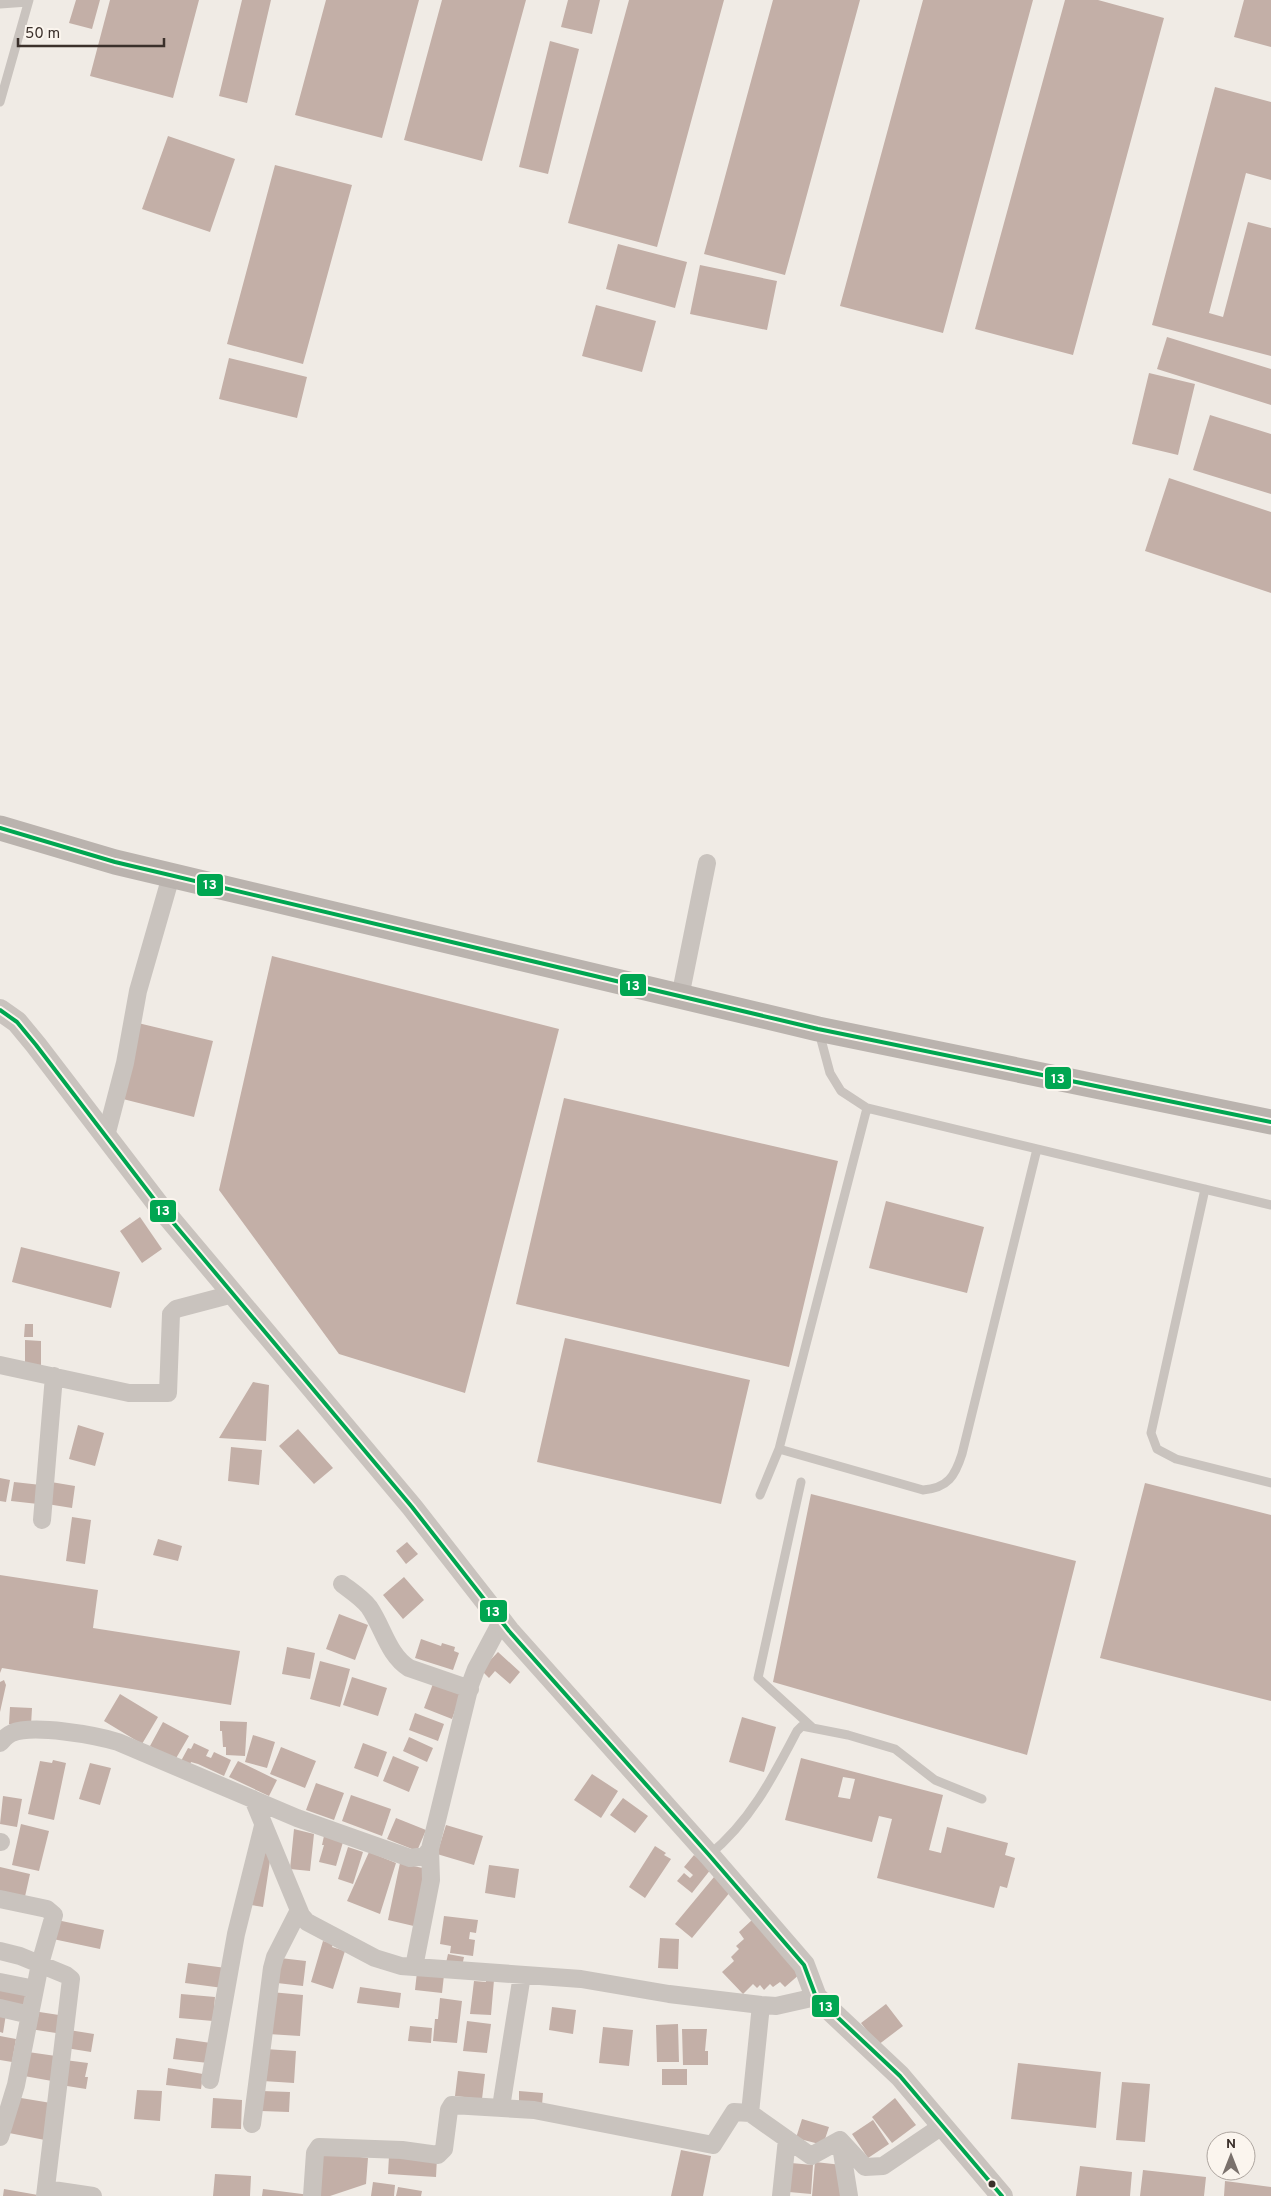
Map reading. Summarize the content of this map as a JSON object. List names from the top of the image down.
{
  "lines": ["transit line 13"],
  "scale_bar": "50 m",
  "north": "top"
}
